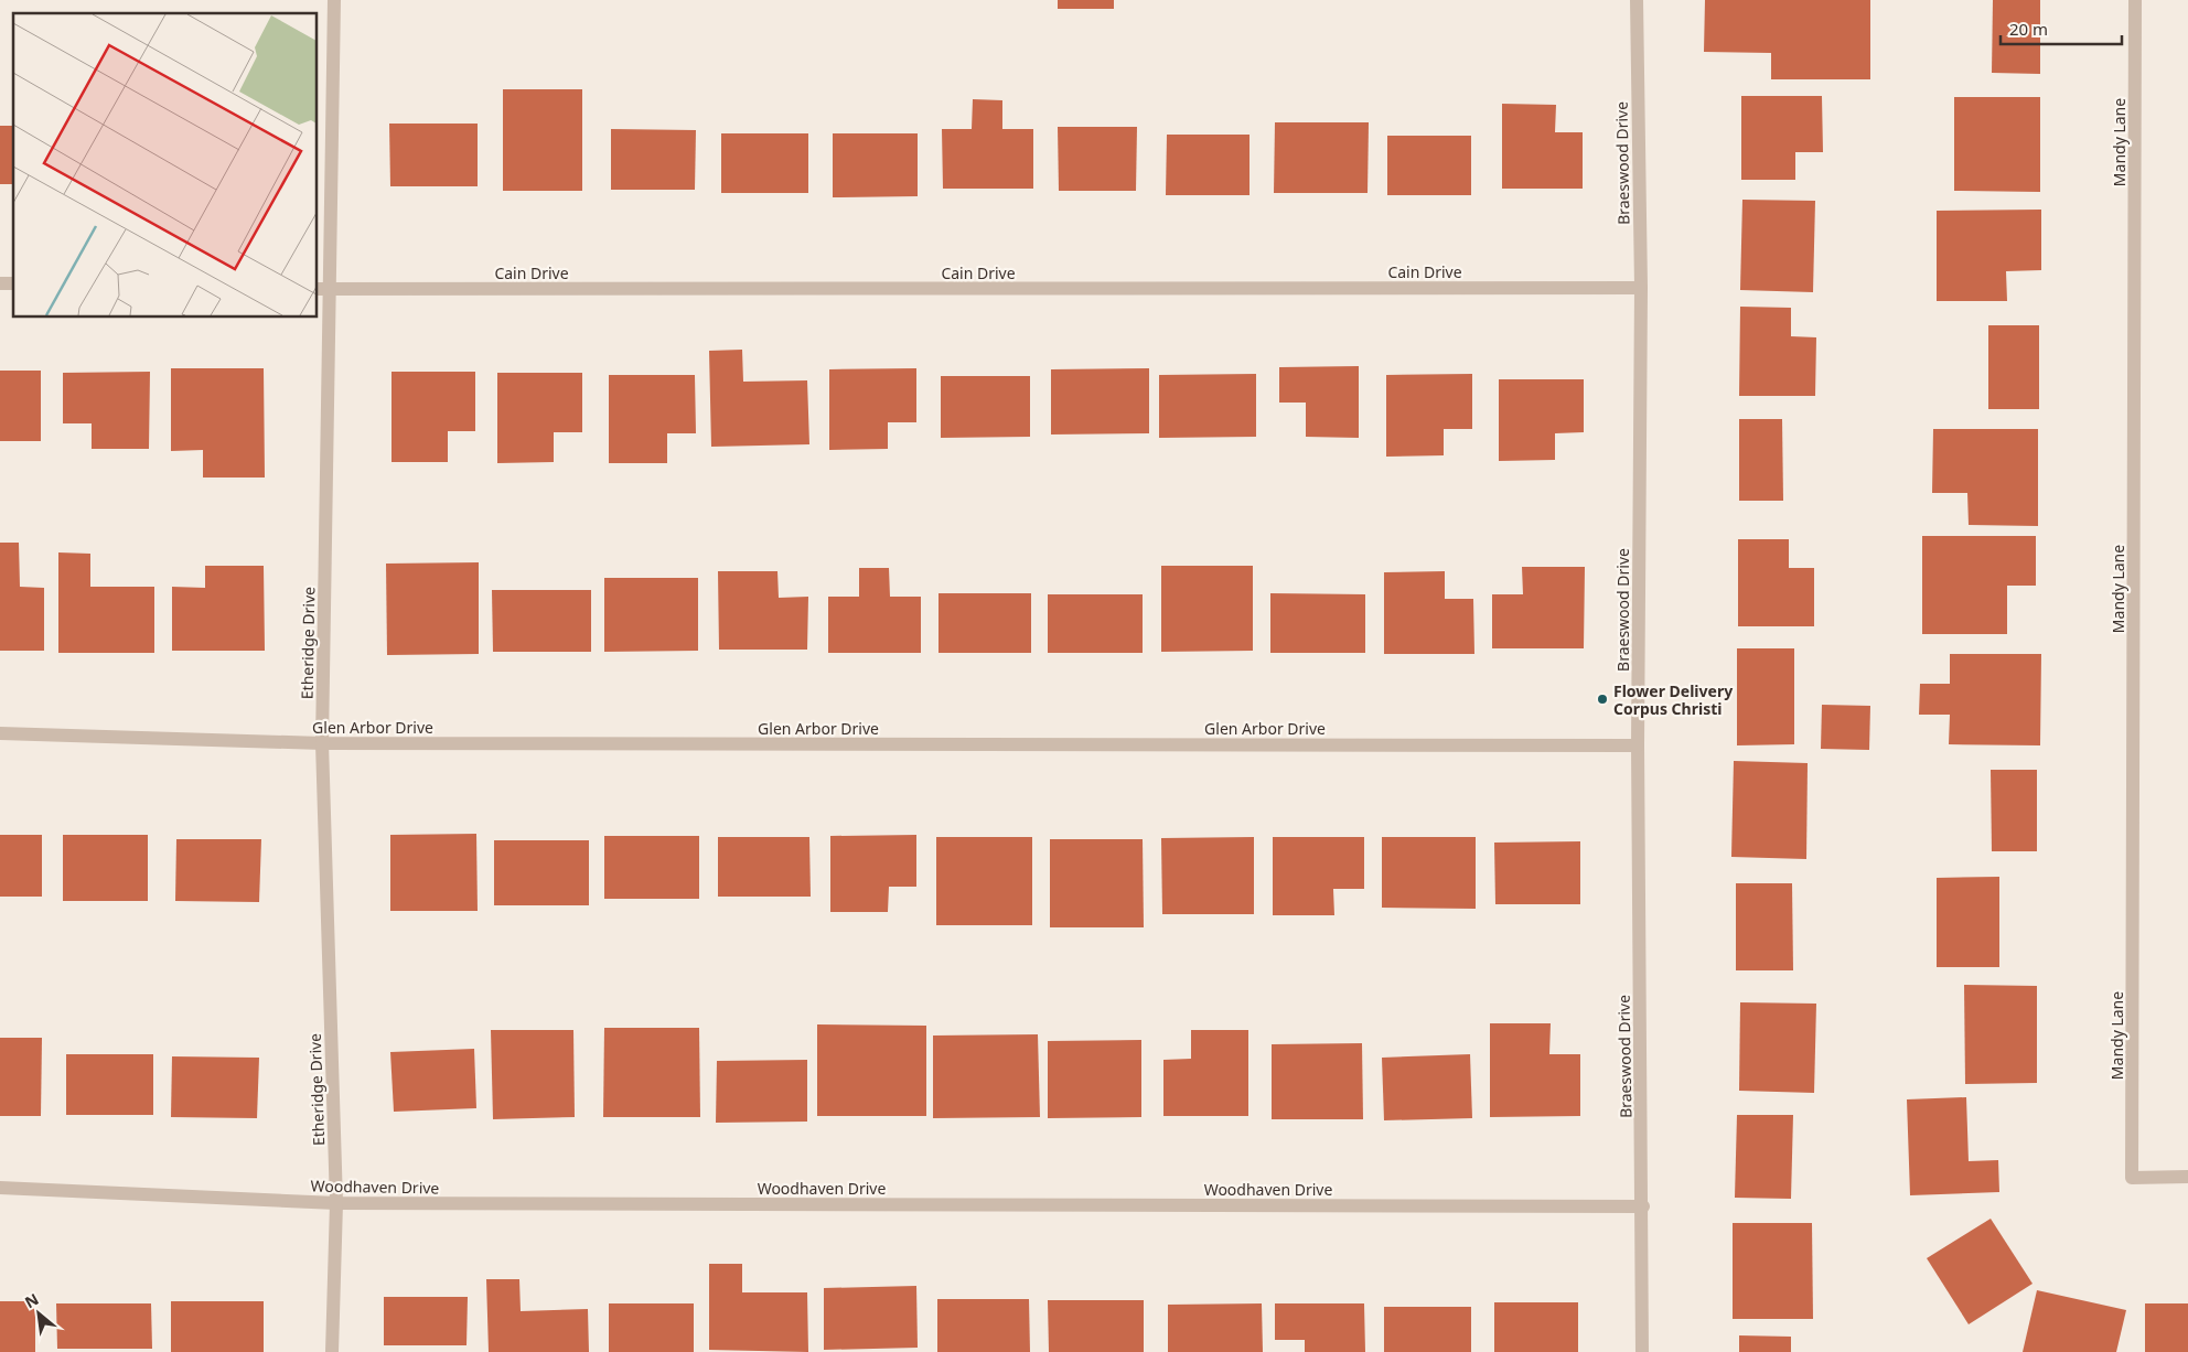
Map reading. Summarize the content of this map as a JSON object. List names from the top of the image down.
{
  "streets": {
    "street": [
      "Mandy Lane",
      "Braeswood Drive",
      "Cain Drive",
      "Etheridge Drive",
      "Glen Arbor Drive",
      "Woodhaven Drive"
    ]
  },
  "crossings": [
    ["Braeswood Drive", "Cain Drive"],
    ["Braeswood Drive", "Glen Arbor Drive"],
    ["Braeswood Drive", "Woodhaven Drive"],
    ["Cain Drive", "Etheridge Drive"],
    ["Etheridge Drive", "Glen Arbor Drive"],
    ["Etheridge Drive", "Woodhaven Drive"]
  ],
  "places": ["Flower Delivery Corpus Christi"],
  "scale_bar": "20 m",
  "north": "top left"
}
